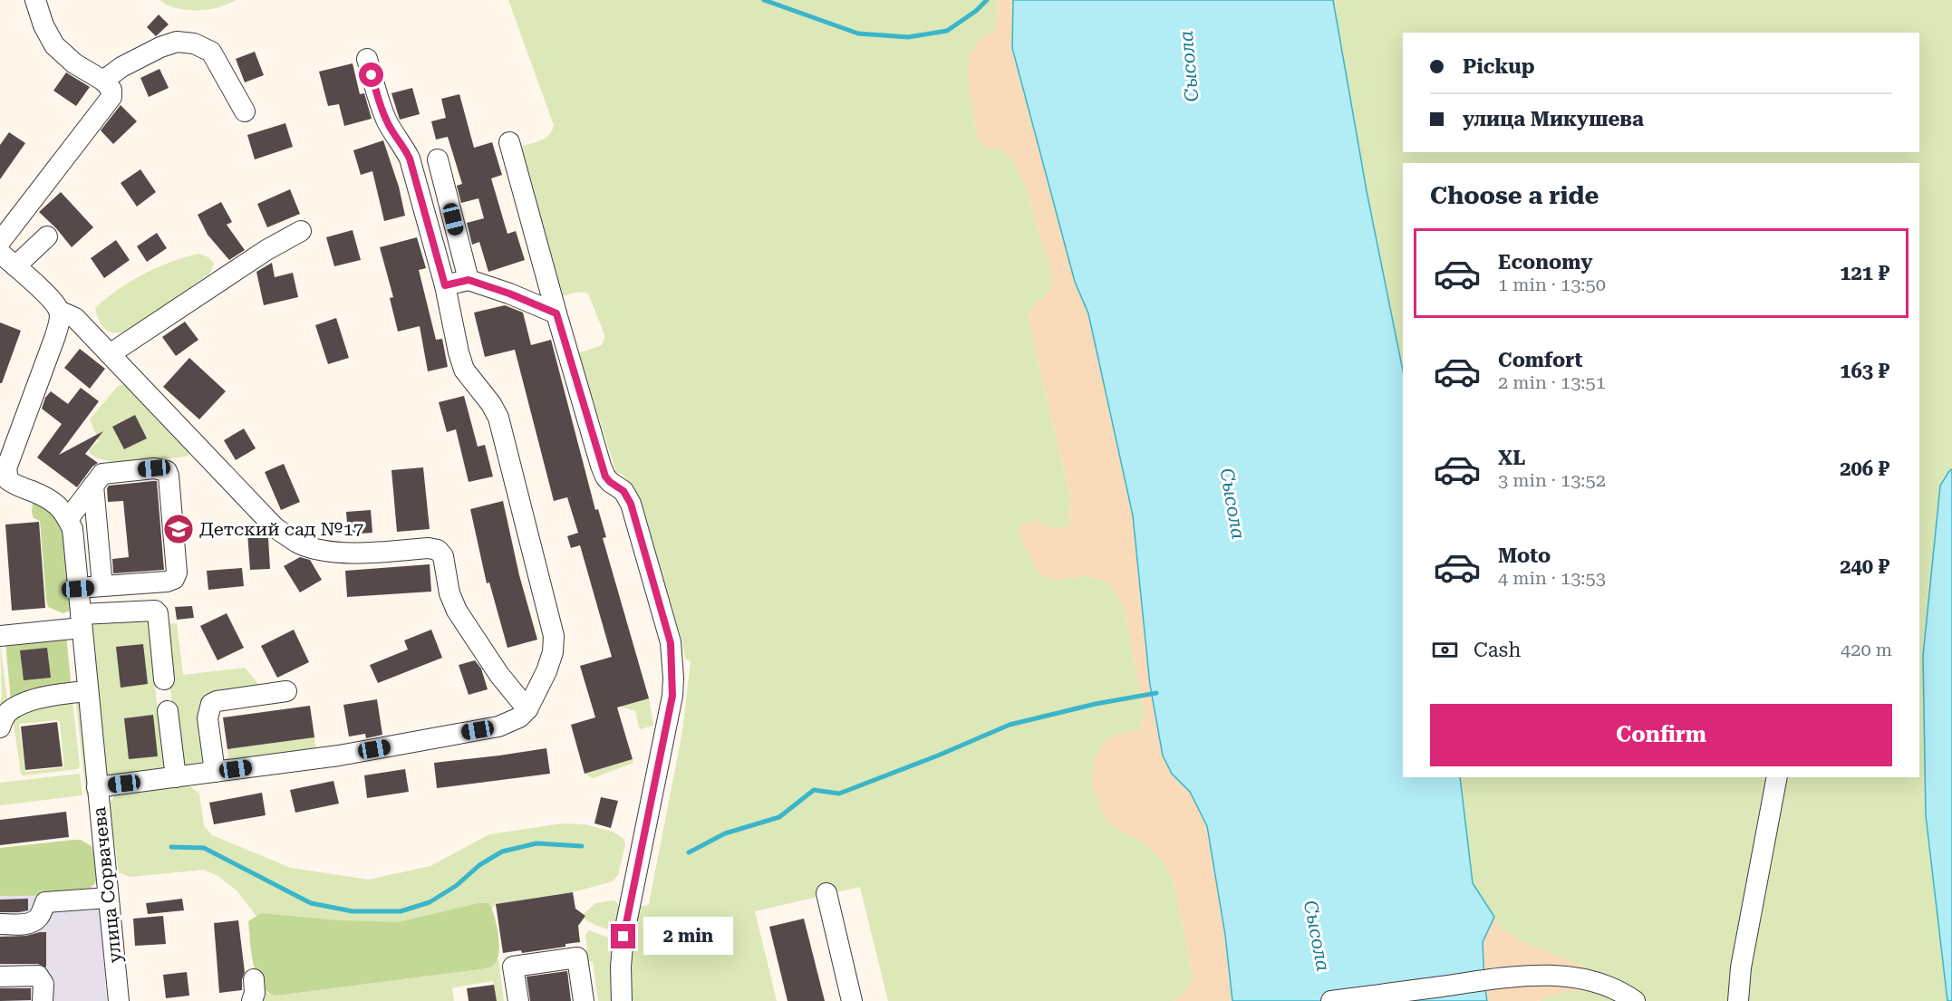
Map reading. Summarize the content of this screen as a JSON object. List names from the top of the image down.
{
  "streets": {
    "street": ["улица Сорвачева"]
  },
  "water": ["Сысола"],
  "places": {
    "school or university": ["Детский сад №17"]
  },
  "page": {
    "banner": ["Pickup", "улица Микушева"],
    "heading": "Choose a ride",
    "list": [
      {
        "name": "Economy",
        "note": "1 min · 13:50",
        "value": "121 ₽"
      },
      {
        "name": "Comfort",
        "note": "2 min · 13:51",
        "value": "163 ₽"
      },
      {
        "name": "XL",
        "note": "3 min · 13:52",
        "value": "206 ₽"
      },
      {
        "name": "Moto",
        "note": "4 min · 13:53",
        "value": "240 ₽"
      }
    ],
    "pay": ["Cash", "420 m"],
    "buttons": "Confirm",
    "bubble": "2 min"
  }
}
